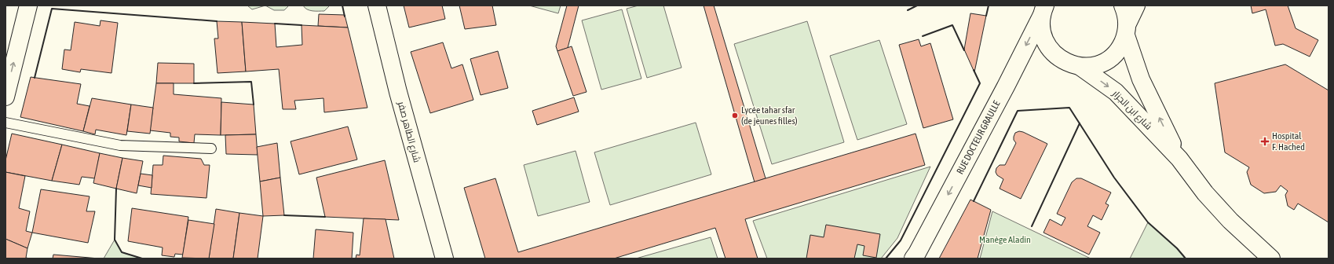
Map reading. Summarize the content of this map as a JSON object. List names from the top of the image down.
{
  "streets": {
    "main road": ["شارع ابن الجزار", "شارع الطاهر صفر", "RUE DOCTEUR GRAULLE"]
  },
  "one_way": ["RUE DOCTEUR GRAULLE"],
  "parks": ["Manège Aladin"],
  "places": {
    "other": ["Lycée tahar sfar (de jeunes filles)"],
    "health": ["Hospital F. Hached"]
  }
}
